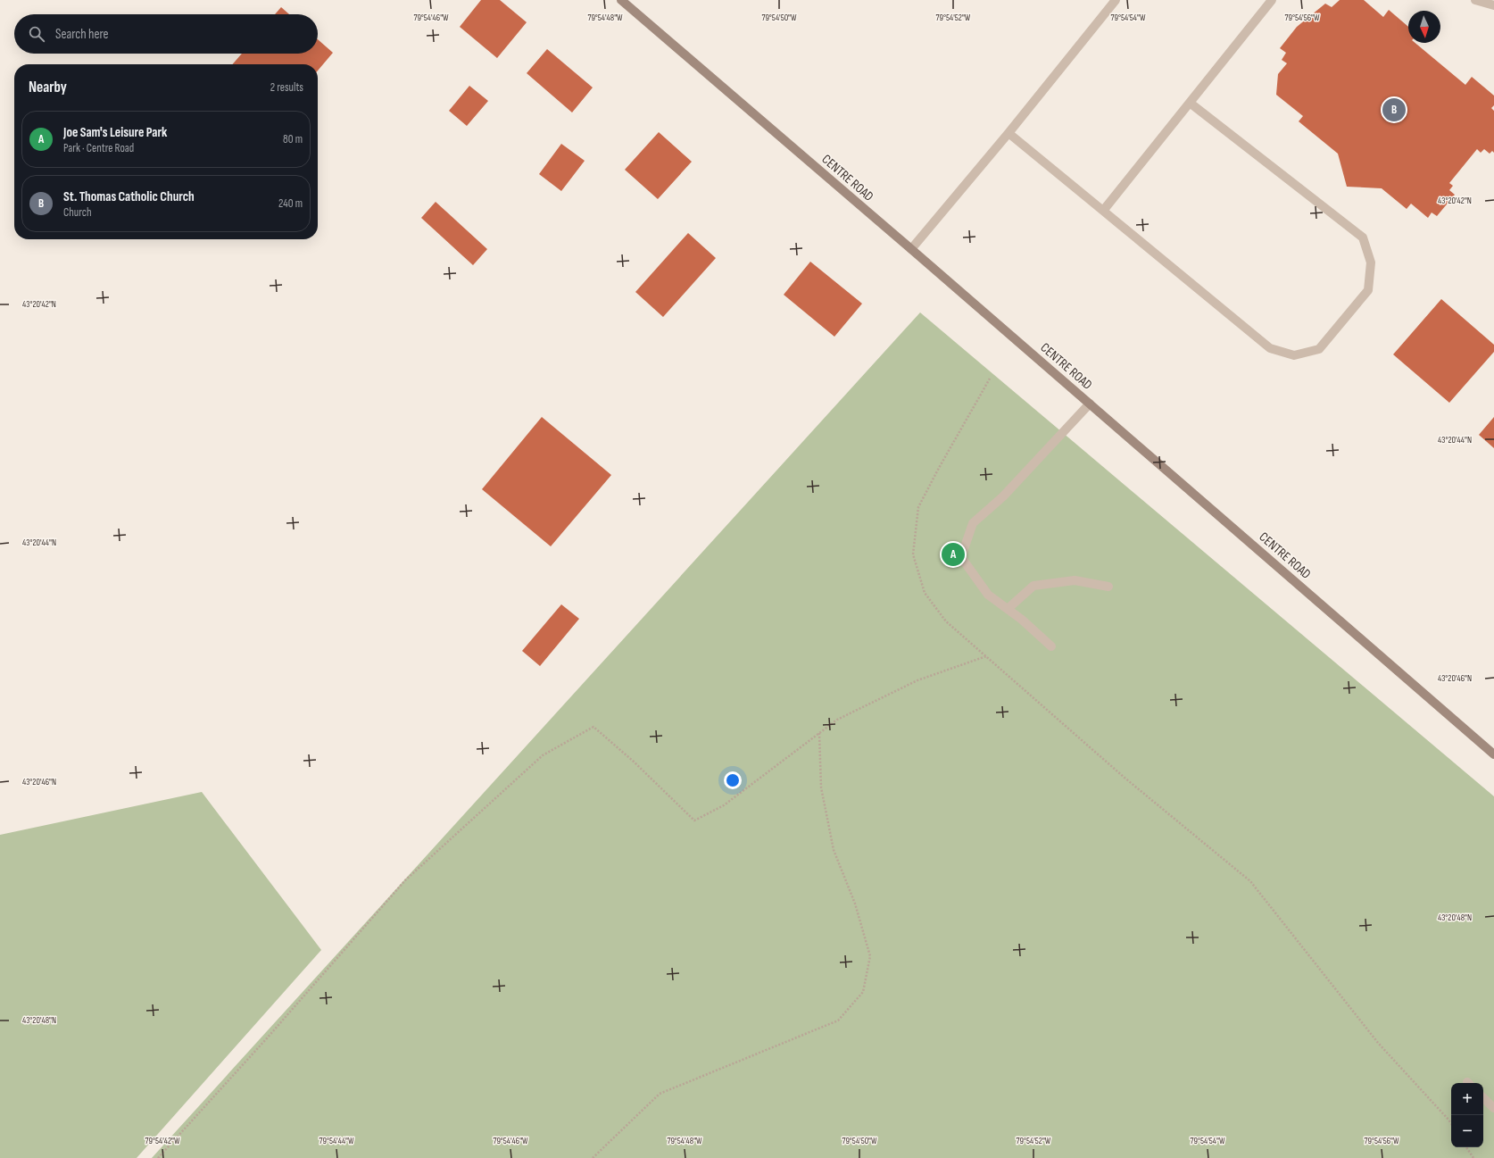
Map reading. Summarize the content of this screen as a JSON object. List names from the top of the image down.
{
  "streets": {
    "main road": ["CENTRE ROAD"]
  },
  "north": "bottom",
  "page": {
    "search": "Search here",
    "heading": ["Nearby", "2 results"],
    "pins": ["B", "A"],
    "list": [
      {
        "mark": "A",
        "name": "Joe Sam's Leisure Park",
        "note": "Park · Centre Road",
        "value": "80 m"
      },
      {
        "mark": "B",
        "name": "St. Thomas Catholic Church",
        "note": "Church",
        "value": "240 m"
      }
    ],
    "map_buttons": ["+", "−"]
  },
  "coordinates": [
    "79°54'46\"W",
    "79°54'48\"W",
    "79°54'50\"W",
    "79°54'52\"W",
    "79°54'54\"W",
    "79°54'56\"W",
    "43°20'42\"N",
    "43°20'44\"N",
    "43°20'46\"N",
    "43°20'48\"N",
    "79°54'42\"W",
    "79°54'44\"W"
  ]
}
